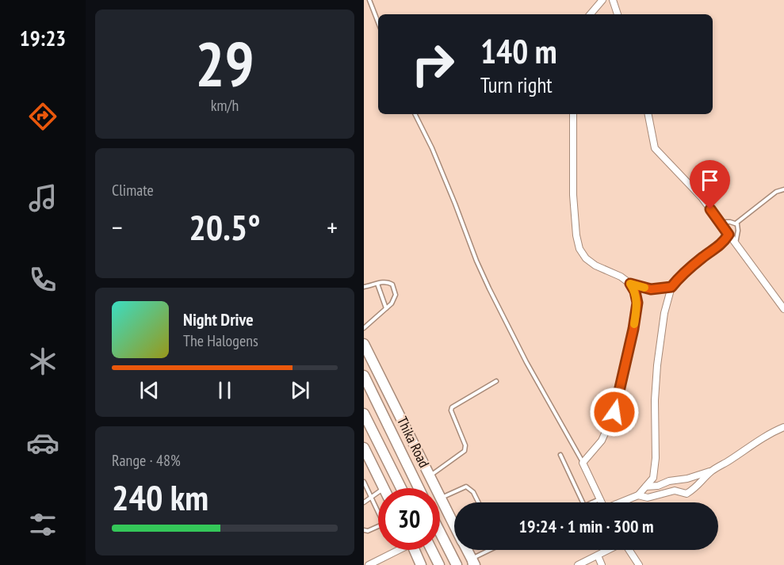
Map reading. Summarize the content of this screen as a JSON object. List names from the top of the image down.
{
  "streets": {
    "main road": ["Thika Road"]
  },
  "page": {
    "tabs": "19:23",
    "tile": [
      ["29", "km/h"],
      "Climate",
      ["Range · 48%", "240 km"]
    ],
    "turn": ["140 m", "Turn right"],
    "heat": ["−", "20.5°", "+"],
    "song": ["Night Drive", "The Halogens"],
    "limit": "30",
    "trip": "19:24 · 1 min · 300 m"
  }
}
